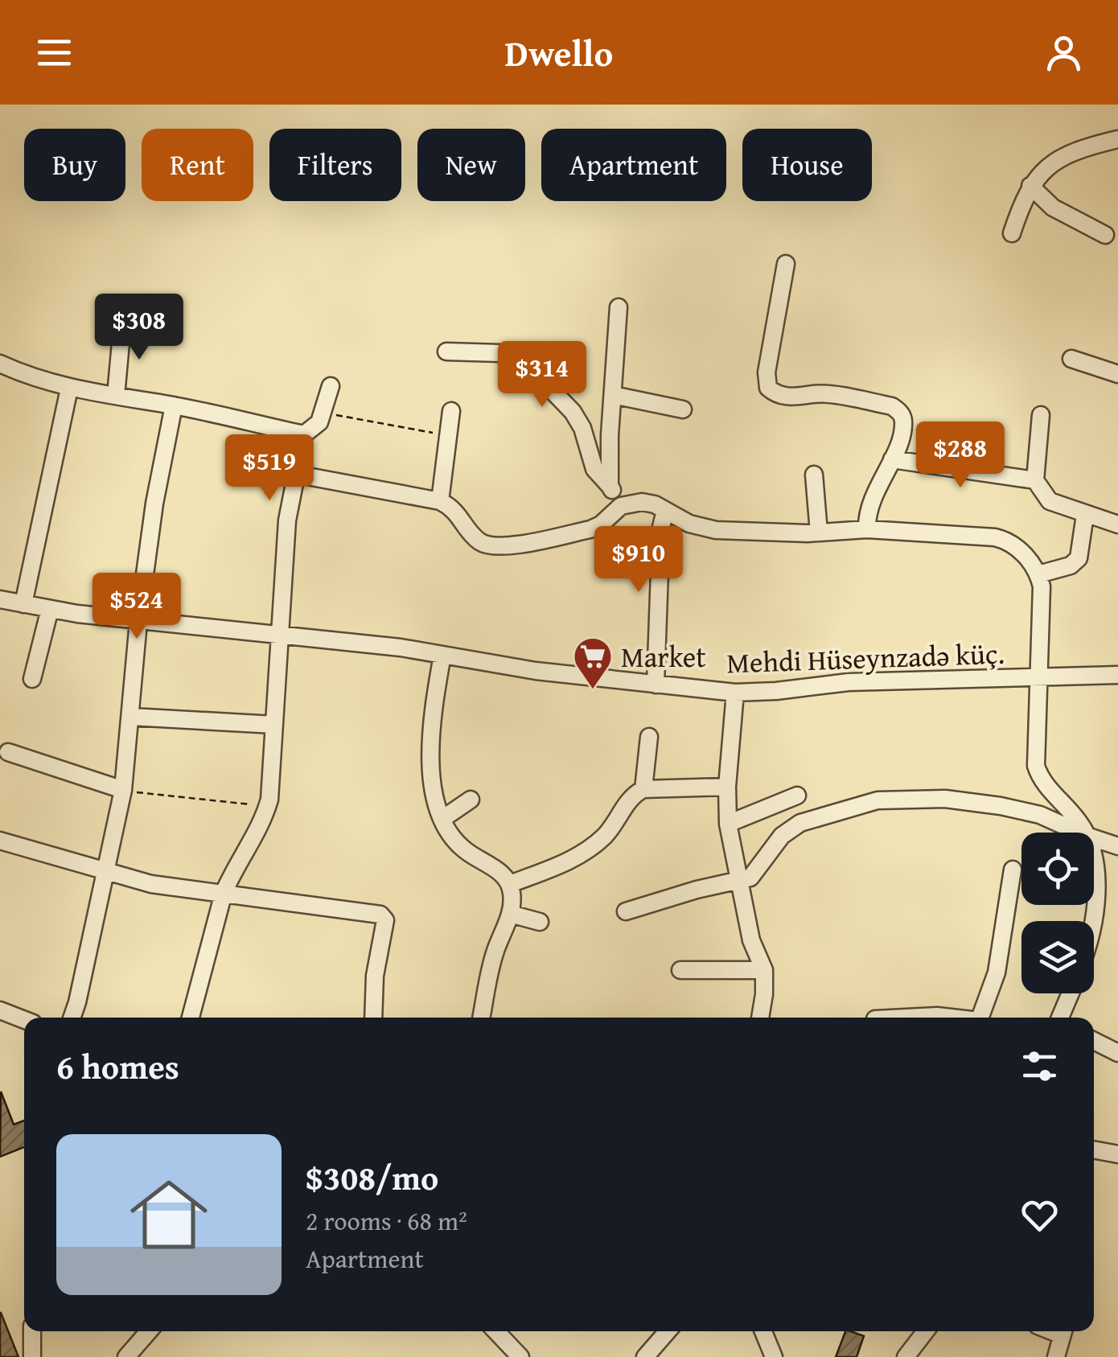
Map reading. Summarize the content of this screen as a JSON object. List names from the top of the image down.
{
  "streets": {
    "street": ["Mehdi Hüseynzadə küç."]
  },
  "places": {
    "supermarket": ["Market"]
  },
  "page": {
    "header": "Dwello",
    "chip": [
      "Buy",
      "Rent",
      "Filters",
      "New",
      "Apartment",
      "House"
    ],
    "price": [
      "$308",
      "$314",
      "$288",
      "$519",
      "$910",
      "$524"
    ],
    "heading": "6 homes",
    "list": [
      {
        "name": "$308/mo",
        "note": "2 rooms · 68 m² · Apartment"
      }
    ]
  }
}
